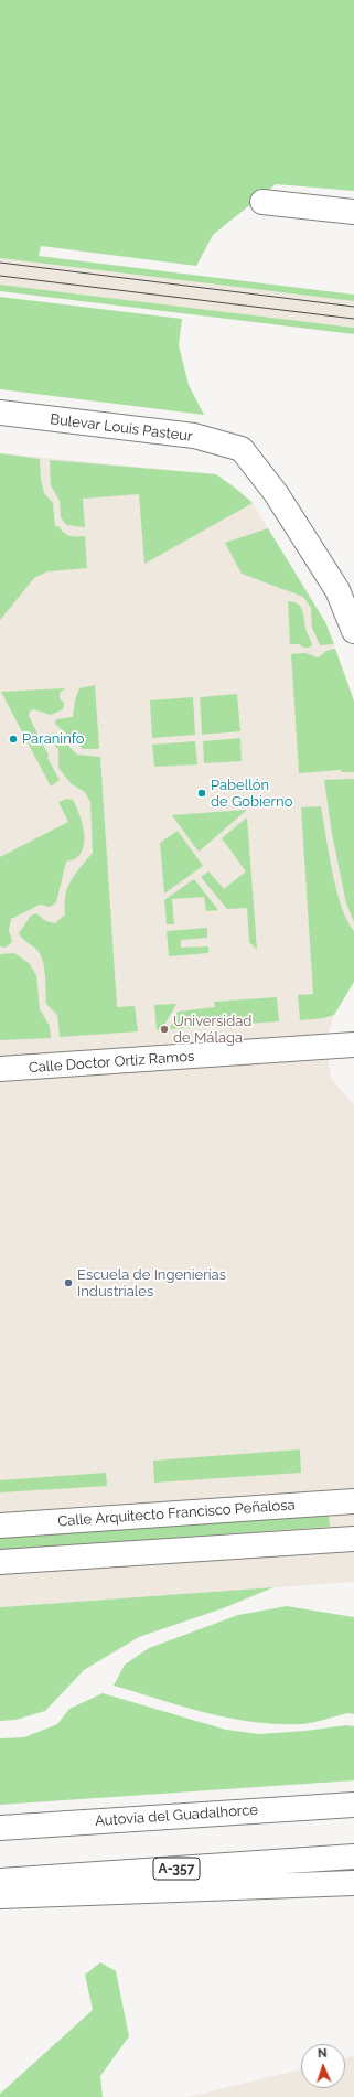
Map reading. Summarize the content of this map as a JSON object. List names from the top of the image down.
{
  "streets": {
    "main road": [
      "Bulevar Louis Pasteur",
      "Calle Doctor Ortiz Ramos",
      "Calle Arquitecto Francisco Peñalosa",
      "Autovía del Guadalhorce",
      "A-357"
    ]
  },
  "places": [
    "Paraninfo",
    "Pabellón de Gobierno",
    "Universidad de Málaga",
    "Escuela de Ingenierías Industriales"
  ],
  "north": "top"
}
